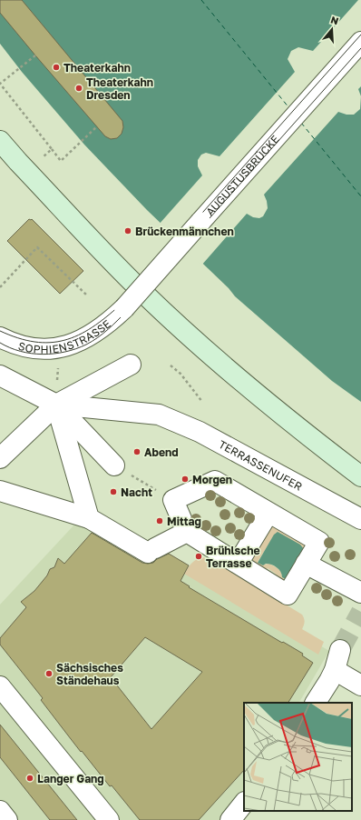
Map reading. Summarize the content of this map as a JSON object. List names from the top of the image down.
{
  "streets": {
    "street": ["AUGUSTUSBRÜCKE", "SOPHIENSTRASSE", "TERRASSENUFER"]
  },
  "crossings": [
    ["AUGUSTUSBRÜCKE", "SOPHIENSTRASSE"]
  ],
  "places": [
    "Theaterkahn",
    "Theaterkahn Dresden",
    "Brückenmännchen",
    "Abend",
    "Morgen",
    "Nacht",
    "Mittag",
    "Brühlsche Terrasse",
    "Sächsisches Ständehaus",
    "Langer Gang"
  ],
  "north": "top"
}
